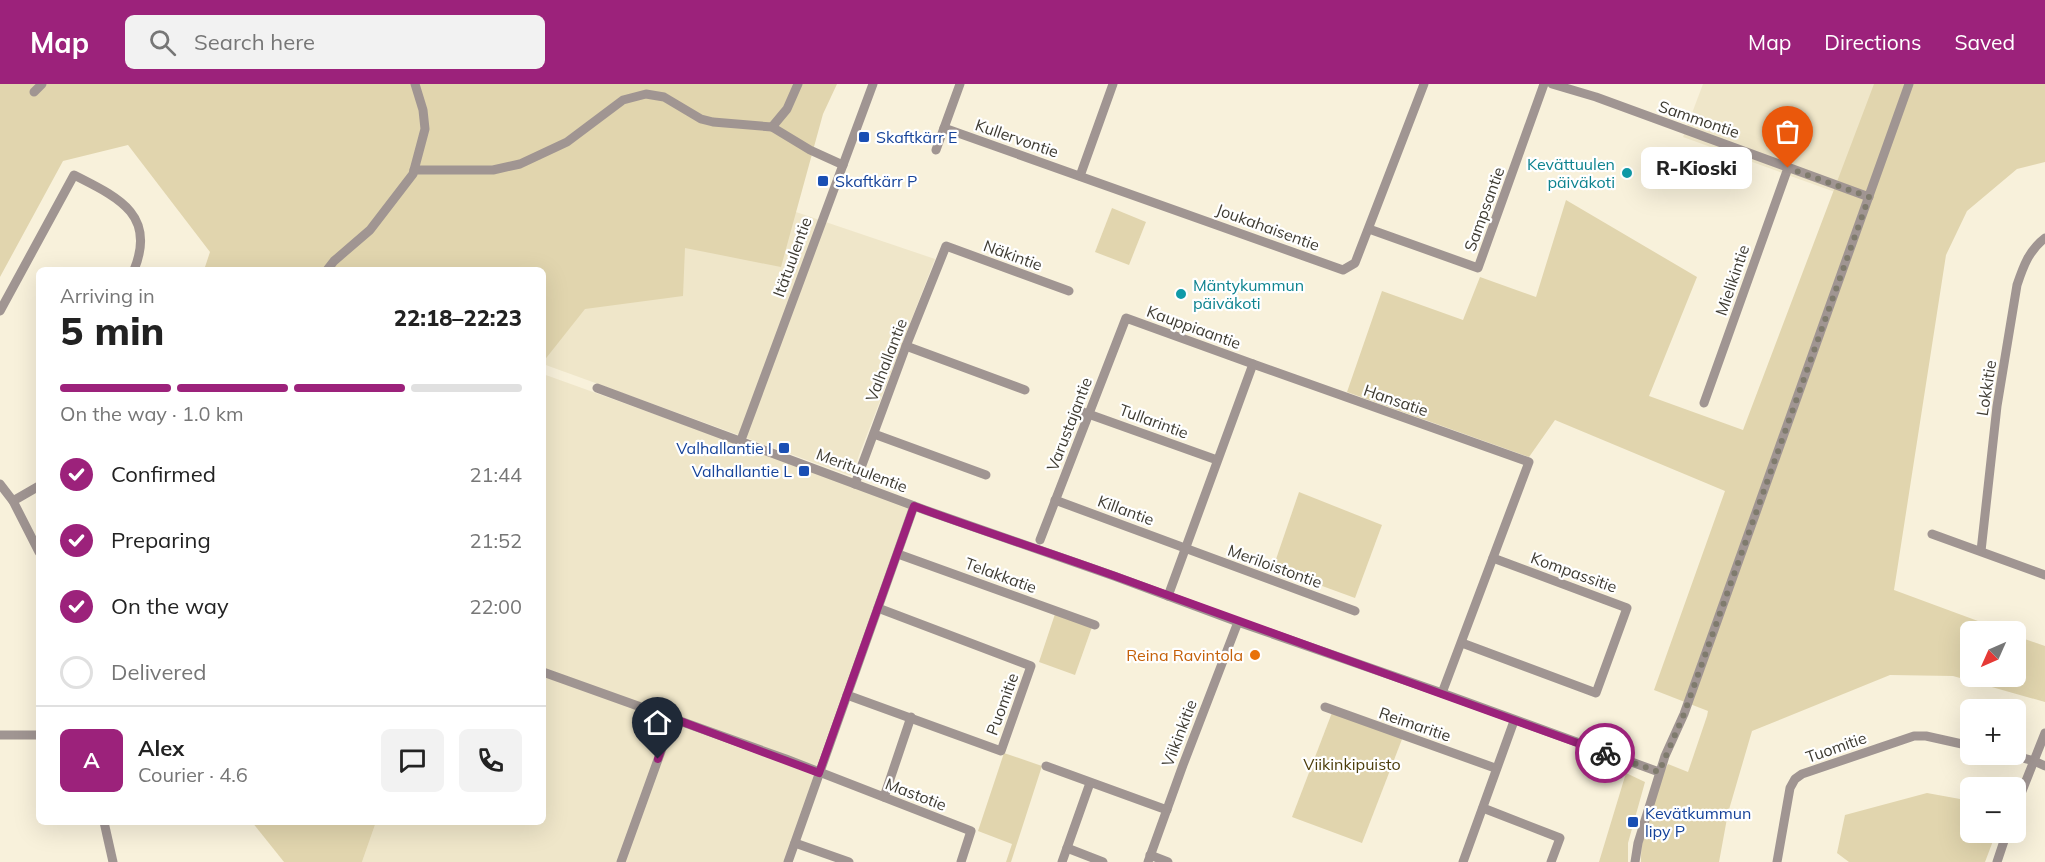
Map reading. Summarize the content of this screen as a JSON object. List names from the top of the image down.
{
  "streets": {
    "street": [
      "Sammontie",
      "Kullervontie",
      "Sampsantie",
      "Joukahaisentie",
      "Näkintie",
      "Itätuulentie",
      "Mielikintie",
      "Kauppiaantie",
      "Valhallantie",
      "Lokkitie",
      "Hansatie",
      "Tullarintie",
      "Varustajantie",
      "Merituulentie",
      "Killantie",
      "Meriloistontie",
      "Kompassitie",
      "Telakkatie",
      "Puomitie",
      "Reimaritie",
      "Viikinkitie",
      "Tuomitie",
      "Mastotie"
    ]
  },
  "crossings": [
    ["Sammontie", "Mielikintie"],
    ["Kullervontie", "Joukahaisentie"],
    ["Sampsantie", "Joukahaisentie"],
    ["Näkintie", "Valhallantie"],
    ["Itätuulentie", "Merituulentie"],
    ["Kauppiaantie", "Hansatie"],
    ["Kauppiaantie", "Varustajantie"],
    ["Valhallantie", "Merituulentie"],
    ["Hansatie", "Merituulentie"],
    ["Hansatie", "Kompassitie"],
    ["Tullarintie", "Varustajantie"],
    ["Varustajantie", "Killantie"],
    ["Merituulentie", "Viikinkitie"],
    ["Killantie", "Meriloistontie"]
  ],
  "parks": ["Viikinkipuisto"],
  "places": {
    "transit": [
      "Skaftkärr E",
      "Skaftkärr P",
      "Valhallantie I",
      "Valhallantie L",
      "Kevätkummun lipy P"
    ],
    "other": [
      "R-Kioski",
      "Kevättuulen päiväkoti",
      "Mäntykummun päiväkoti",
      "Reina Ravintola"
    ]
  },
  "north": "bottom left",
  "page": {
    "header": "Map",
    "search": "Search here",
    "nav": ["Map", "Directions", "Saved"],
    "bubble": "R-Kioski",
    "heading": ["5 min", "Arriving in", "22:18–22:23"],
    "panel": ["Alex", "Courier · 4.6"],
    "bar": "On the way · 1.0 km",
    "list": [
      ["Confirmed", "21:44"],
      ["Preparing", "21:52"],
      ["On the way", "22:00"],
      "Delivered"
    ],
    "map_buttons": ["+", "−"],
    "round": "A"
  }
}
